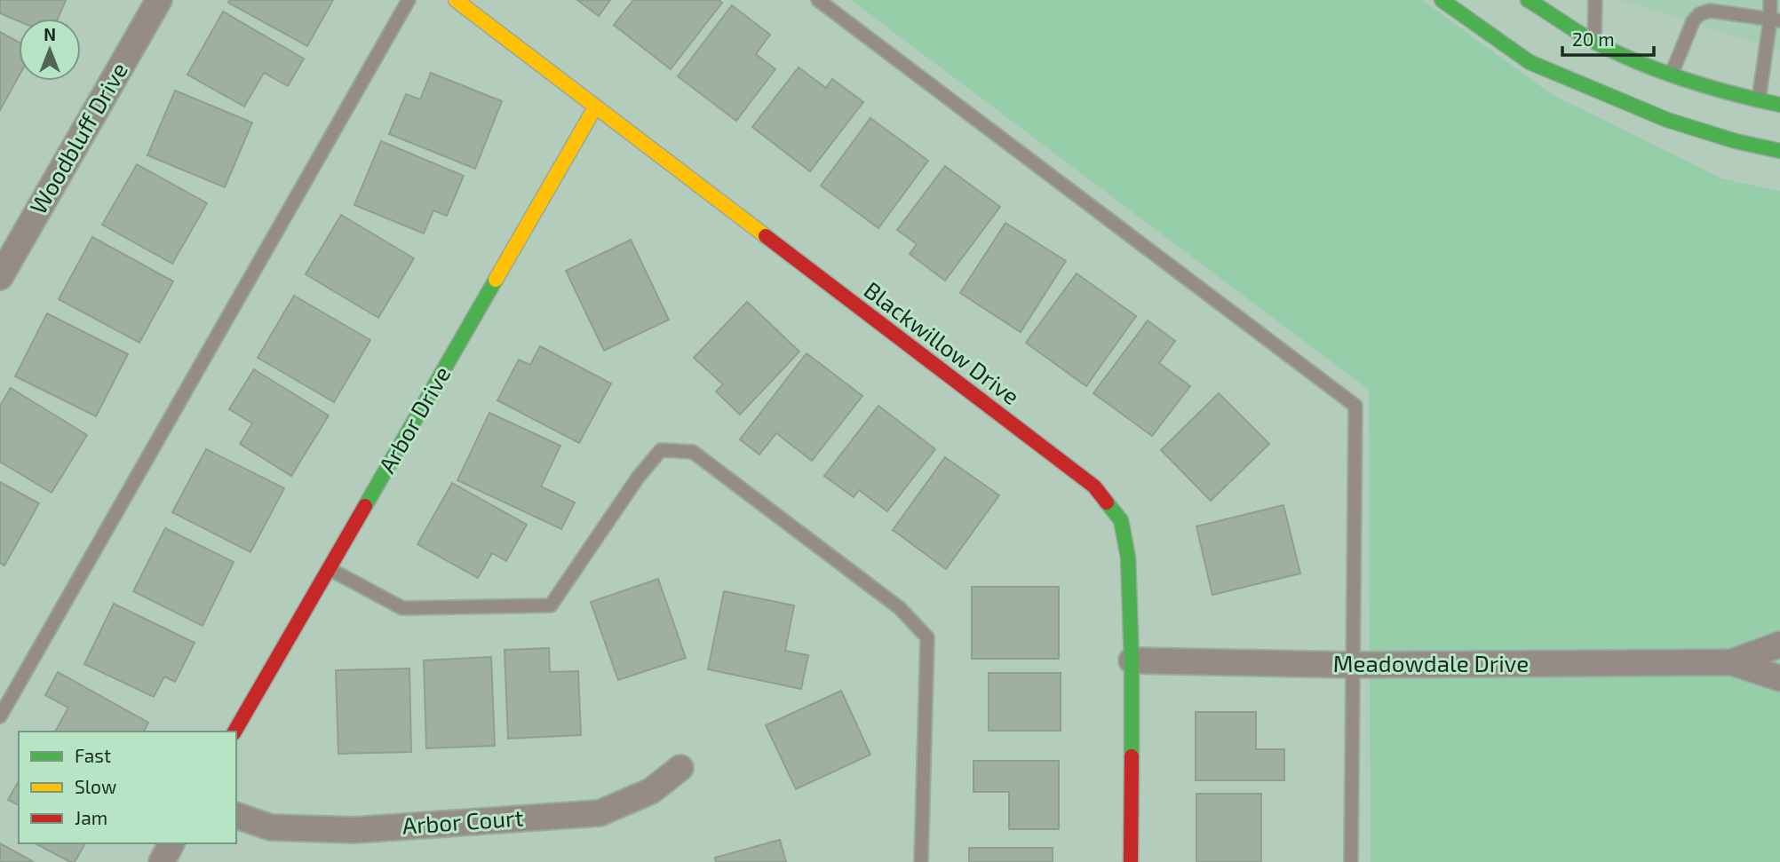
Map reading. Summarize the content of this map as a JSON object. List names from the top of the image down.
{
  "streets": {
    "street": [
      "Woodbluff Drive",
      "Blackwillow Drive",
      "Arbor Drive",
      "Meadowdale Drive",
      "Arbor Court"
    ]
  },
  "crossings": [
    ["Blackwillow Drive", "Arbor Drive"],
    ["Blackwillow Drive", "Meadowdale Drive"]
  ],
  "legend": ["Fast", "Slow", "Jam"],
  "scale_bar": "20 m",
  "north": "top"
}
